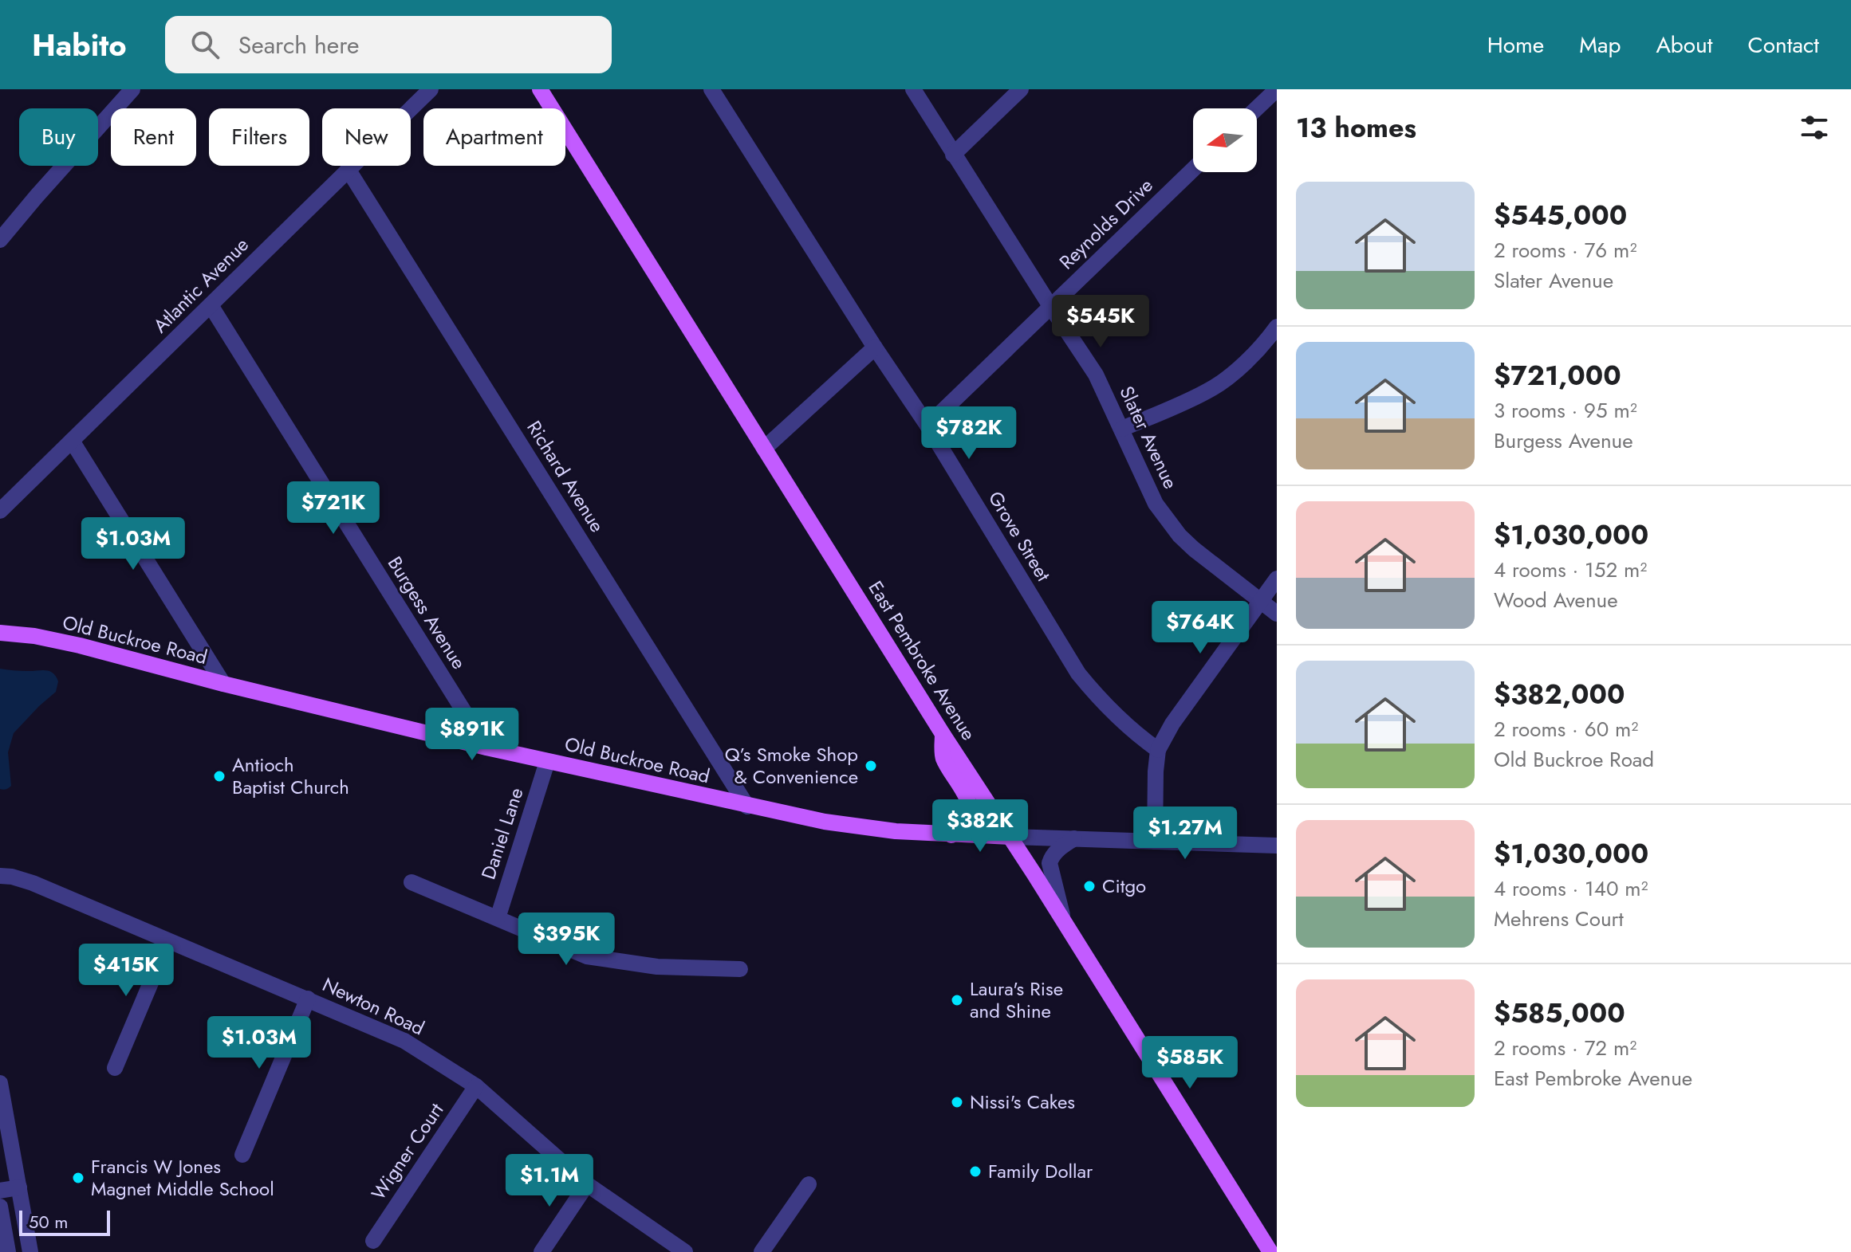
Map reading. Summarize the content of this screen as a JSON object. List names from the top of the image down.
{
  "streets": {
    "main road": ["Old Buckroe Road", "East Pembroke Avenue"],
    "street": [
      "Reynolds Drive",
      "Atlantic Avenue",
      "Slater Avenue",
      "Richard Avenue",
      "Grove Street",
      "Burgess Avenue",
      "Daniel Lane",
      "Newton Road",
      "Wigner Court"
    ]
  },
  "crossings": [
    ["Reynolds Drive", "Slater Avenue"],
    ["Reynolds Drive", "Grove Street"],
    ["Atlantic Avenue", "Richard Avenue"],
    ["Atlantic Avenue", "Burgess Avenue"],
    ["Richard Avenue", "Old Buckroe Road"],
    ["Burgess Avenue", "Old Buckroe Road"],
    ["Old Buckroe Road", "East Pembroke Avenue"],
    ["Old Buckroe Road", "Daniel Lane"],
    ["Newton Road", "Wigner Court"]
  ],
  "places": [
    "Q’s Smoke Shop & Convenience",
    "Antioch Baptist Church",
    "Citgo",
    "Laura's Rise and Shine",
    "Nissi's Cakes",
    "Family Dollar",
    "Francis W Jones Magnet Middle School"
  ],
  "scale_bar": "50 m",
  "north": "left",
  "page": {
    "header": "Habito",
    "search": "Search here",
    "nav": [
      "Home",
      "Map",
      "About",
      "Contact"
    ],
    "heading": "13 homes",
    "chip": [
      "Buy",
      "Rent",
      "Filters",
      "New",
      "Apartment"
    ],
    "list": [
      {
        "name": "$545,000",
        "note": "2 rooms · 76 m² · Slater Avenue"
      },
      {
        "name": "$721,000",
        "note": "3 rooms · 95 m² · Burgess Avenue"
      },
      {
        "name": "$1,030,000",
        "note": "4 rooms · 152 m² · Wood Avenue"
      },
      {
        "name": "$382,000",
        "note": "2 rooms · 60 m² · Old Buckroe Road"
      },
      {
        "name": "$1,030,000",
        "note": "4 rooms · 140 m² · Mehrens Court"
      },
      {
        "name": "$585,000",
        "note": "2 rooms · 72 m² · East Pembroke Avenue"
      }
    ],
    "price": [
      "$545K",
      "$782K",
      "$721K",
      "$1.03M",
      "$764K",
      "$891K",
      "$382K",
      "$1.27M",
      "$395K",
      "$415K",
      "$1.03M",
      "$585K",
      "$1.1M"
    ],
    "scale": "50 m"
  }
}
